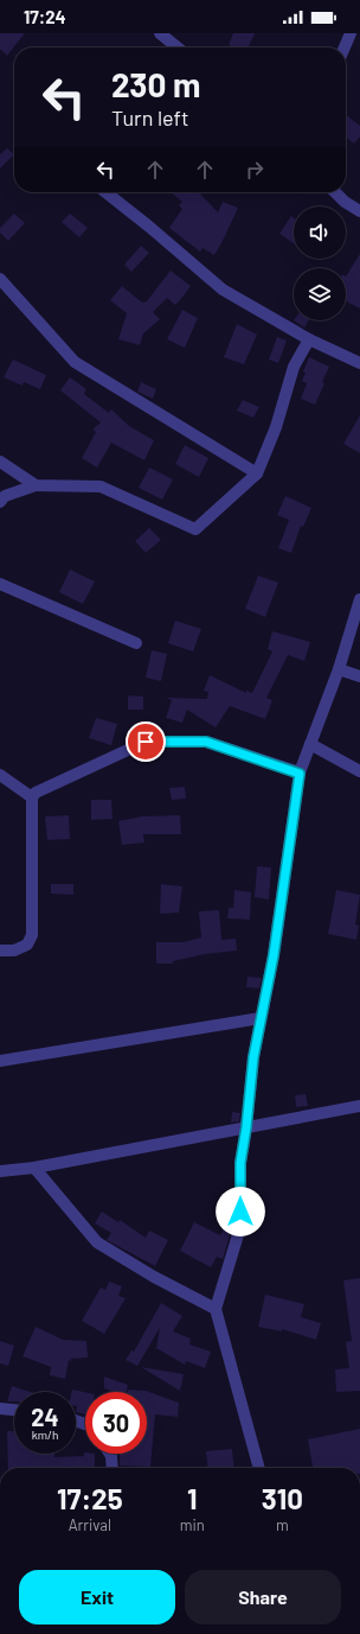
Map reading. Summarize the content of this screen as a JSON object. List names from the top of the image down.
{
  "page": {
    "status": "17:24",
    "turn": ["230 m", "Turn left"],
    "speed": "24 km/h",
    "limit": "30",
    "eta": [
      "17:25",
      "Arrival",
      "1",
      "min",
      "310",
      "m"
    ],
    "buttons": ["Exit", "Share"]
  }
}
